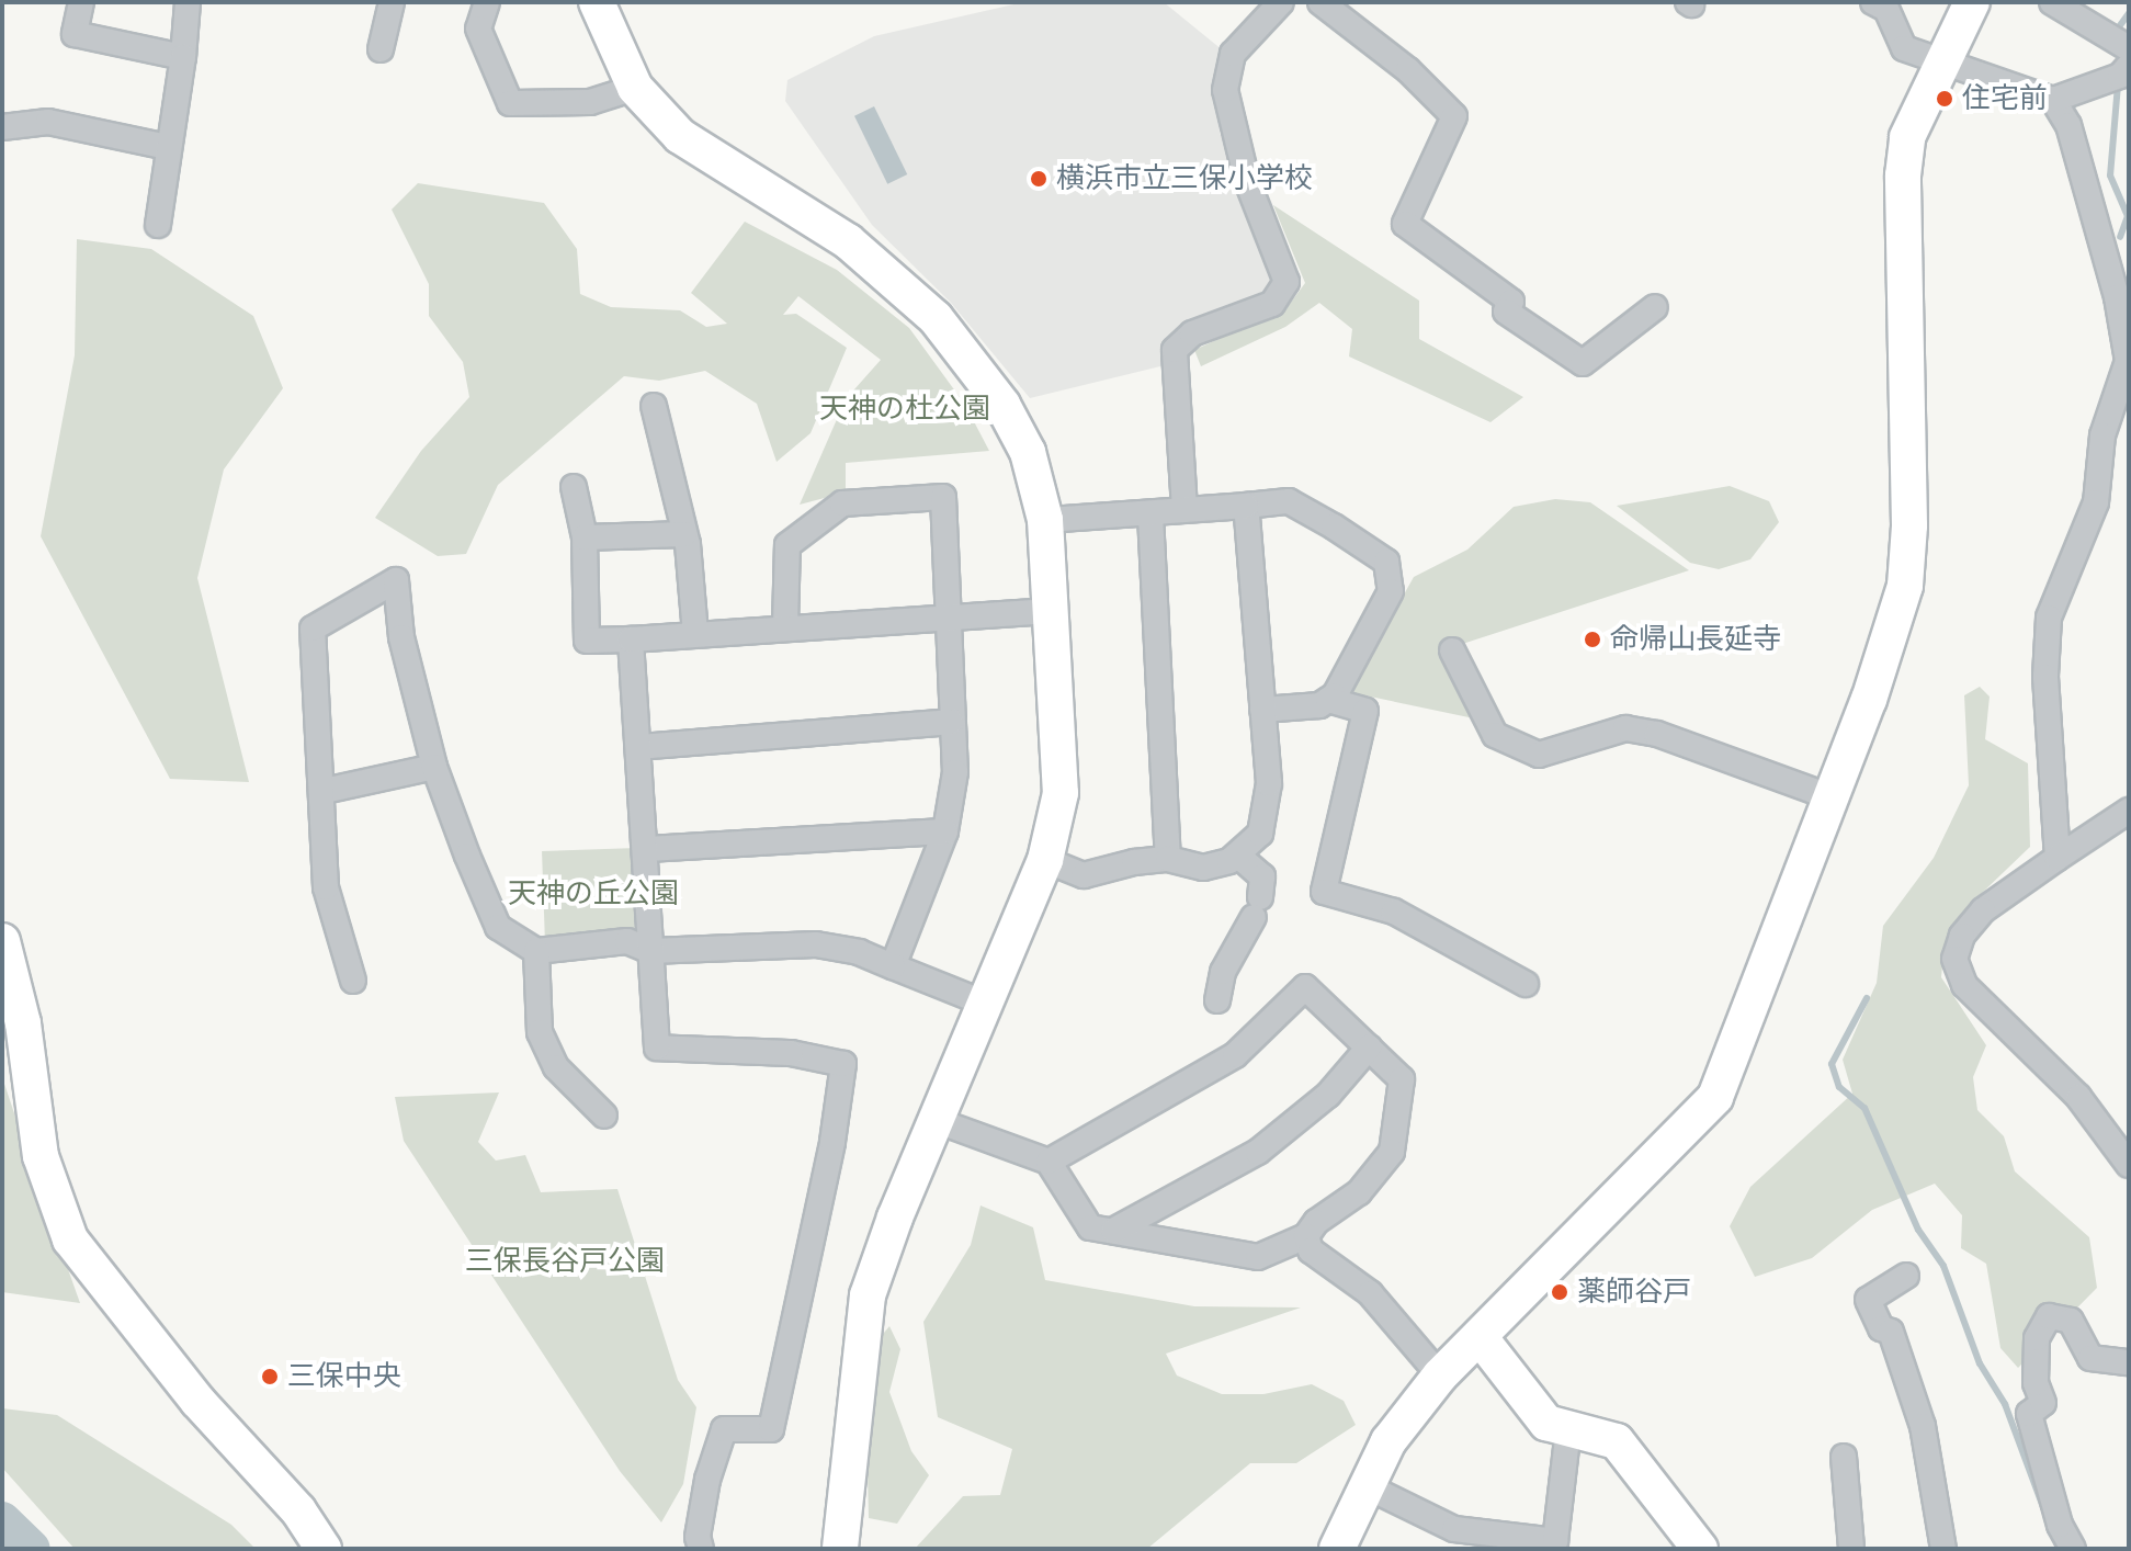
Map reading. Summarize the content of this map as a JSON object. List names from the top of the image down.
{
  "parks": ["天神の杜公園", "天神の丘公園", "三保長谷戸公園"],
  "places": [
    "住宅前",
    "横浜市立三保小学校",
    "命帰山長延寺",
    "薬師谷戸",
    "三保中央"
  ]
}
